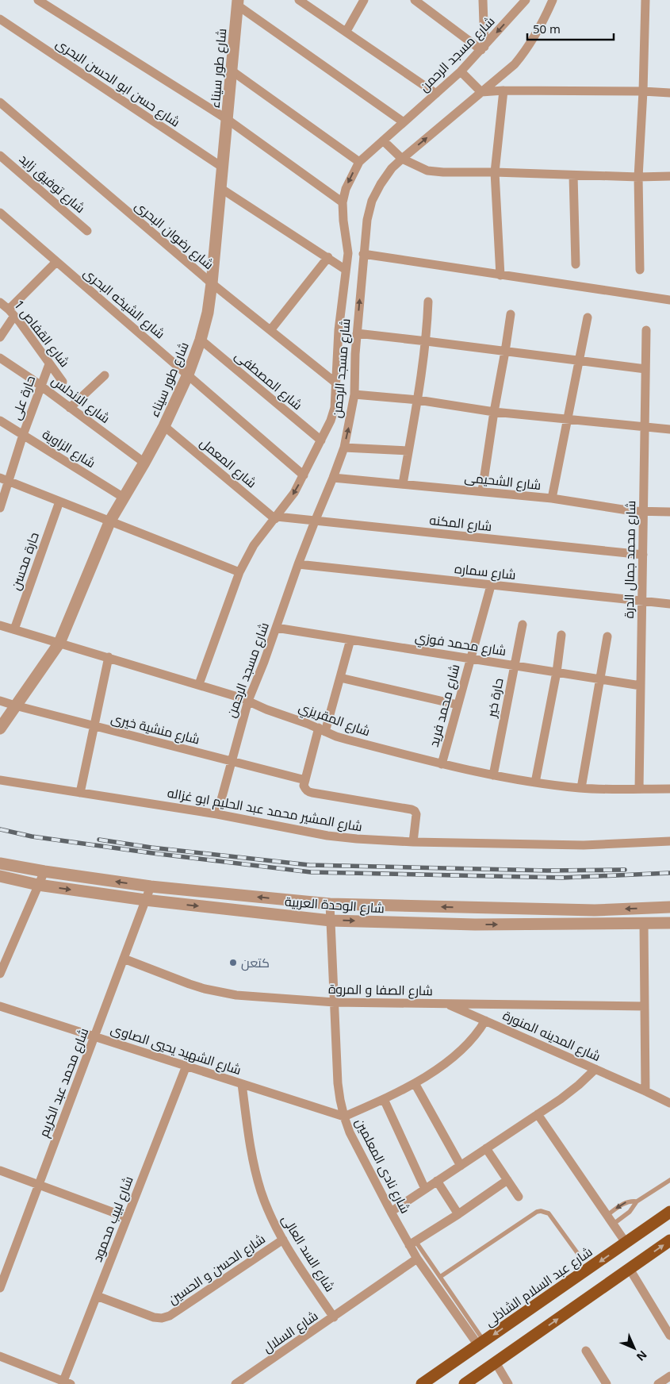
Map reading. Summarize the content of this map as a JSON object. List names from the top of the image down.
{
  "streets": {
    "main road": ["شارع عبد السلام الشاذلى"],
    "street": [
      "شارع مسجد الرحمن",
      "شارع طور سيناء",
      "شارع حسن ابو الحسن البحرى",
      "شارع توفيق زايد",
      "شارع رضوان البحرى",
      "شارع الشيخه البحرى",
      "شارع القفاص 1",
      "شارع المصطفى",
      "حارة على",
      "شارع الاندلس",
      "شارع الزاوية",
      "شارع المعمل",
      "شارع الشحيمى",
      "شارع المكنه",
      "شارع محمد جمال الدرة",
      "حارة محسن",
      "شارع سماره",
      "شارع محمد فوزي",
      "حارة خير",
      "شارع محمد فريد",
      "شارع المقريزي",
      "شارع منشية خيرى",
      "شارع المشير محمد عبد الحليم ابو غزاله",
      "شارع الوحدة العربية",
      "شارع الصفا و المروة",
      "شارع المدينه المنورة",
      "شارع الشهيد يحيي الصاوى",
      "شارع محمد عبد الكريم",
      "شارع نادى المعلمين",
      "شارع لبيب محمود",
      "شارع السد العالى",
      "شارع الحسن و الحسين",
      "شارع السلال"
    ]
  },
  "crossings": [
    ["شارع مسجد الرحمن", "شارع رضوان البحرى"],
    ["شارع مسجد الرحمن", "شارع الشيخه البحرى"],
    ["شارع مسجد الرحمن", "شارع المصطفى"],
    ["شارع مسجد الرحمن", "شارع المعمل"],
    ["شارع مسجد الرحمن", "شارع الشحيمى"],
    ["شارع مسجد الرحمن", "شارع المكنه"],
    ["شارع مسجد الرحمن", "شارع سماره"],
    ["شارع مسجد الرحمن", "شارع محمد فوزي"],
    ["شارع مسجد الرحمن", "شارع المقريزي"],
    ["شارع مسجد الرحمن", "شارع منشية خيرى"],
    ["شارع مسجد الرحمن", "شارع المشير محمد عبد الحليم ابو غزاله"],
    ["شارع طور سيناء", "شارع حسن ابو الحسن البحرى"],
    ["شارع طور سيناء", "شارع رضوان البحرى"],
    ["شارع طور سيناء", "شارع الشيخه البحرى"],
    ["شارع طور سيناء", "شارع المصطفى"],
    ["شارع طور سيناء", "شارع الاندلس"],
    ["شارع طور سيناء", "شارع الزاوية"],
    ["شارع طور سيناء", "شارع المعمل"],
    ["شارع طور سيناء", "شارع المقريزي"],
    ["شارع طور سيناء", "شارع منشية خيرى"],
    ["شارع القفاص 1", "حارة على"],
    ["حارة على", "شارع الاندلس"],
    ["حارة على", "شارع الزاوية"],
    ["شارع المعمل", "شارع المكنه"],
    ["شارع الشحيمى", "شارع محمد جمال الدرة"],
    ["شارع المكنه", "شارع محمد جمال الدرة"],
    ["شارع محمد جمال الدرة", "شارع سماره"],
    ["شارع محمد جمال الدرة", "شارع محمد فوزي"],
    ["شارع محمد جمال الدرة", "شارع المقريزي"],
    ["حارة محسن", "شارع المقريزي"],
    ["شارع سماره", "شارع محمد فريد"],
    ["شارع محمد فوزي", "حارة خير"],
    ["شارع محمد فوزي", "شارع محمد فريد"],
    ["حارة خير", "شارع المقريزي"],
    ["شارع محمد فريد", "شارع المقريزي"],
    ["شارع الوحدة العربية", "شارع محمد عبد الكريم"],
    ["شارع الوحدة العربية", "شارع نادى المعلمين"],
    ["شارع الصفا و المروة", "شارع المدينه المنورة"],
    ["شارع الصفا و المروة", "شارع محمد عبد الكريم"],
    ["شارع الصفا و المروة", "شارع نادى المعلمين"],
    ["شارع الشهيد يحيي الصاوى", "شارع محمد عبد الكريم"],
    ["شارع الشهيد يحيي الصاوى", "شارع نادى المعلمين"],
    ["شارع الشهيد يحيي الصاوى", "شارع لبيب محمود"],
    ["شارع الشهيد يحيي الصاوى", "شارع السد العالى"],
    ["شارع نادى المعلمين", "شارع عبد السلام الشاذلى"],
    ["شارع نادى المعلمين", "شارع السلال"],
    ["شارع لبيب محمود", "شارع الحسن و الحسين"],
    ["شارع السد العالى", "شارع الحسن و الحسين"],
    ["شارع السد العالى", "شارع السلال"]
  ],
  "places": ["كتعن"],
  "scale_bar": "50 m",
  "north": "bottom right"
}
